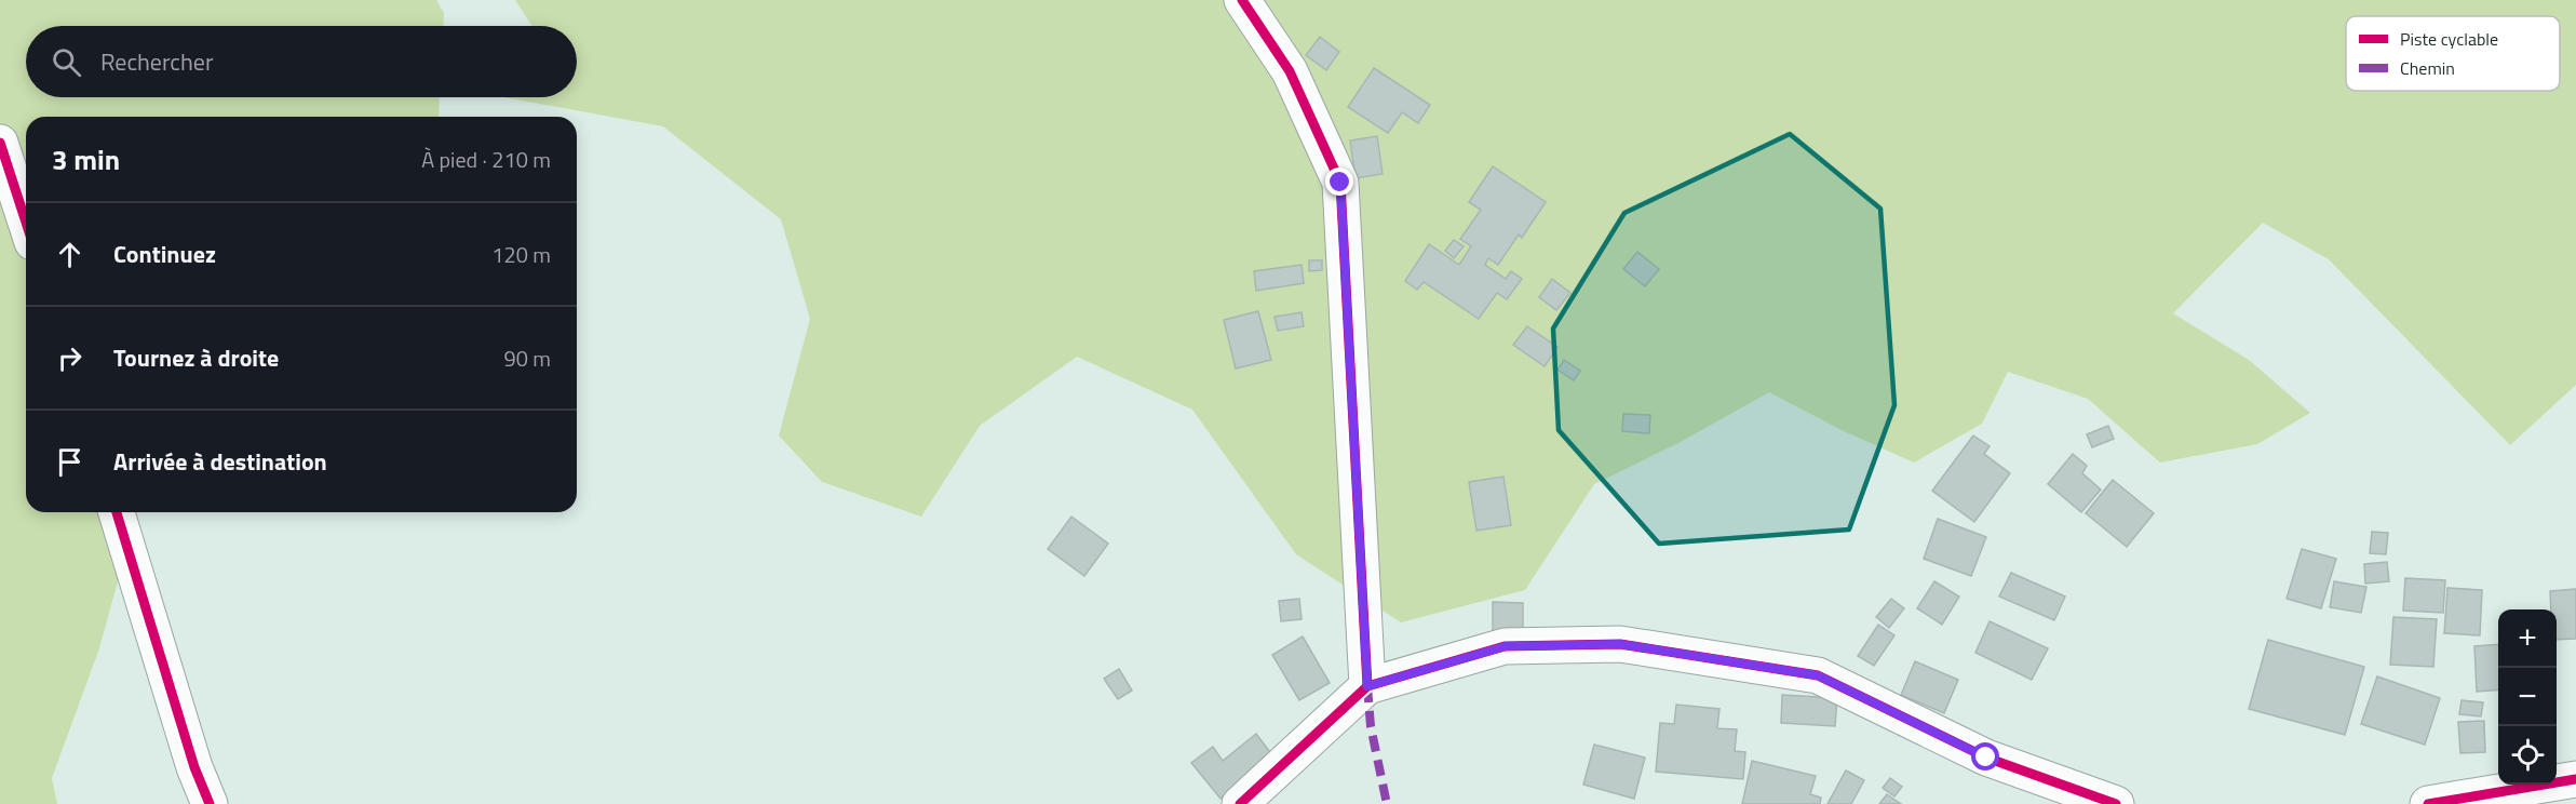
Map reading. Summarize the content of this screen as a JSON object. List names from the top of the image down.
{
  "legend": ["Piste cyclable", "Chemin"],
  "page": {
    "search": "Rechercher",
    "heading": ["3 min", "À pied · 210 m"],
    "list": [
      ["Continuez", "120 m"],
      ["Tournez à droite", "90 m"],
      "Arrivée à destination"
    ],
    "map_buttons": ["+", "−"]
  }
}
